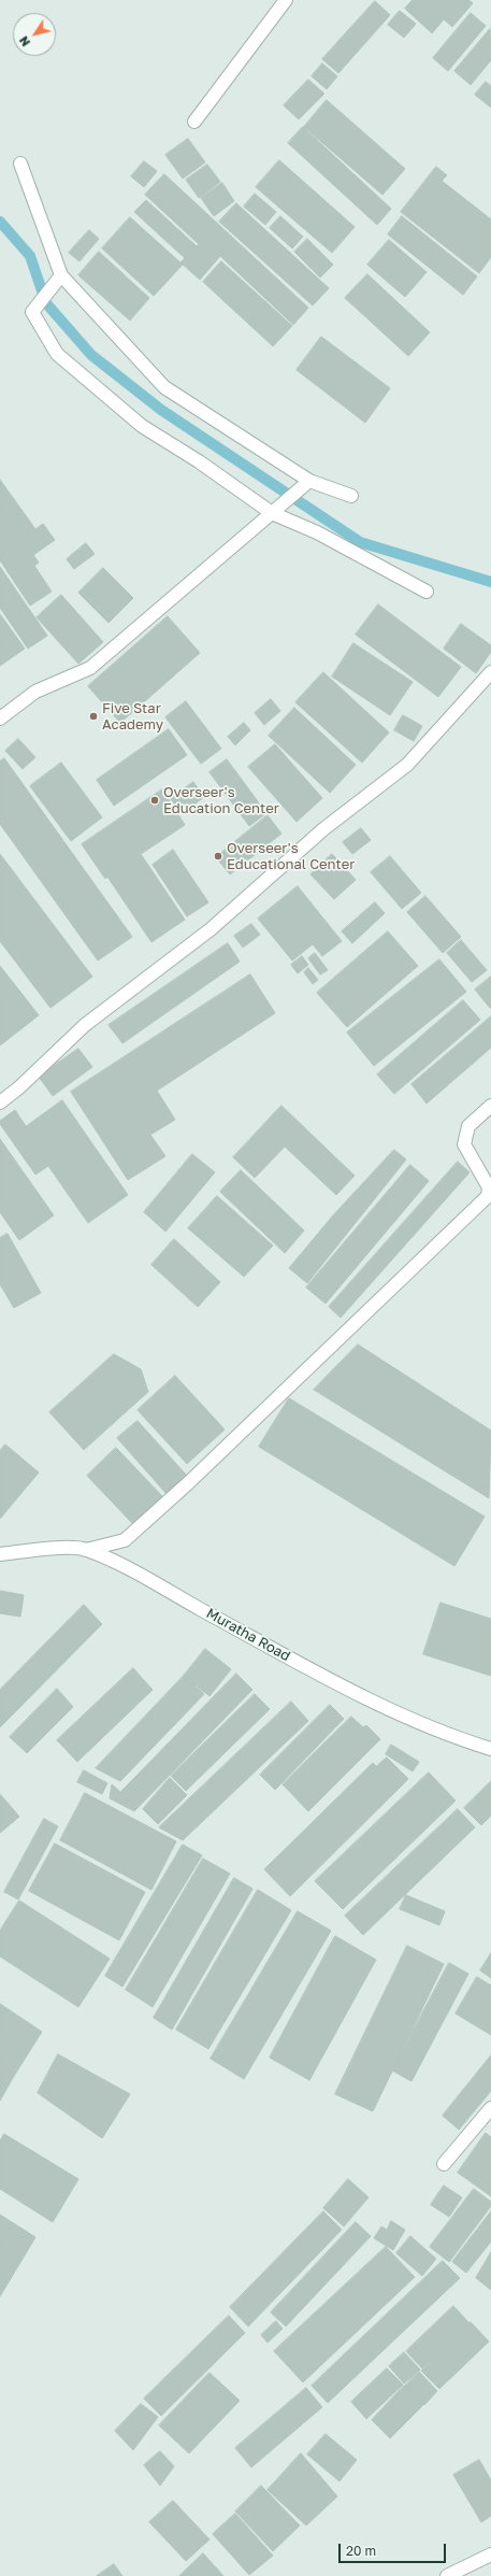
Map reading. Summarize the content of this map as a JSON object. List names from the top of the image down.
{
  "streets": {
    "street": ["Muratha Road"]
  },
  "places": ["Five Star Academy", "Overseer's Education Center", "Overseer's Educational Center"],
  "scale_bar": "20 m",
  "north": "bottom left"
}
